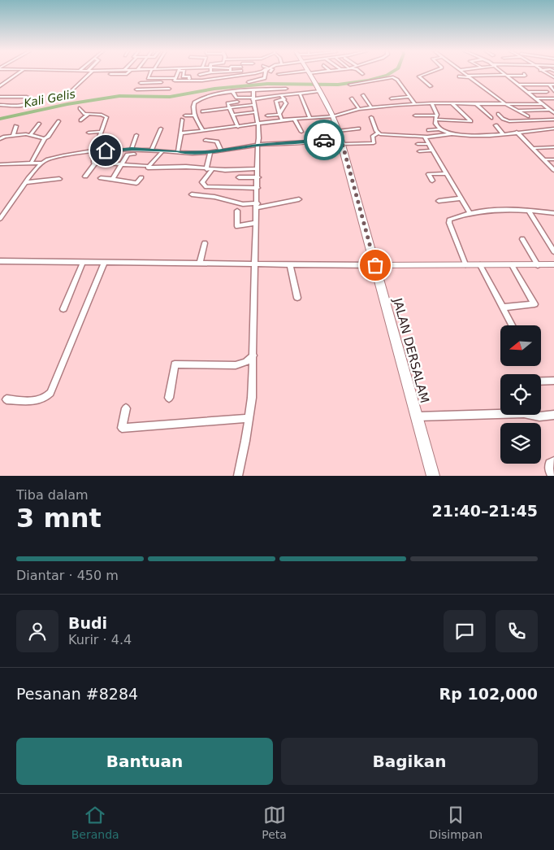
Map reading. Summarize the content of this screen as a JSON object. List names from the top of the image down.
{
  "streets": {
    "main road": ["JALAN DERSALAM"]
  },
  "water": ["Kali Gelis"],
  "north": "left",
  "page": {
    "heading": ["3 mnt", "Tiba dalam", "21:40–21:45"],
    "panel": [
      "Budi",
      "Kurir · 4.4",
      "Pesanan #8284",
      "Rp 102,000"
    ],
    "bar": "Diantar · 450 m",
    "buttons": ["Bantuan", "Bagikan"],
    "tabs": ["Beranda", "Peta", "Disimpan"]
  }
}
